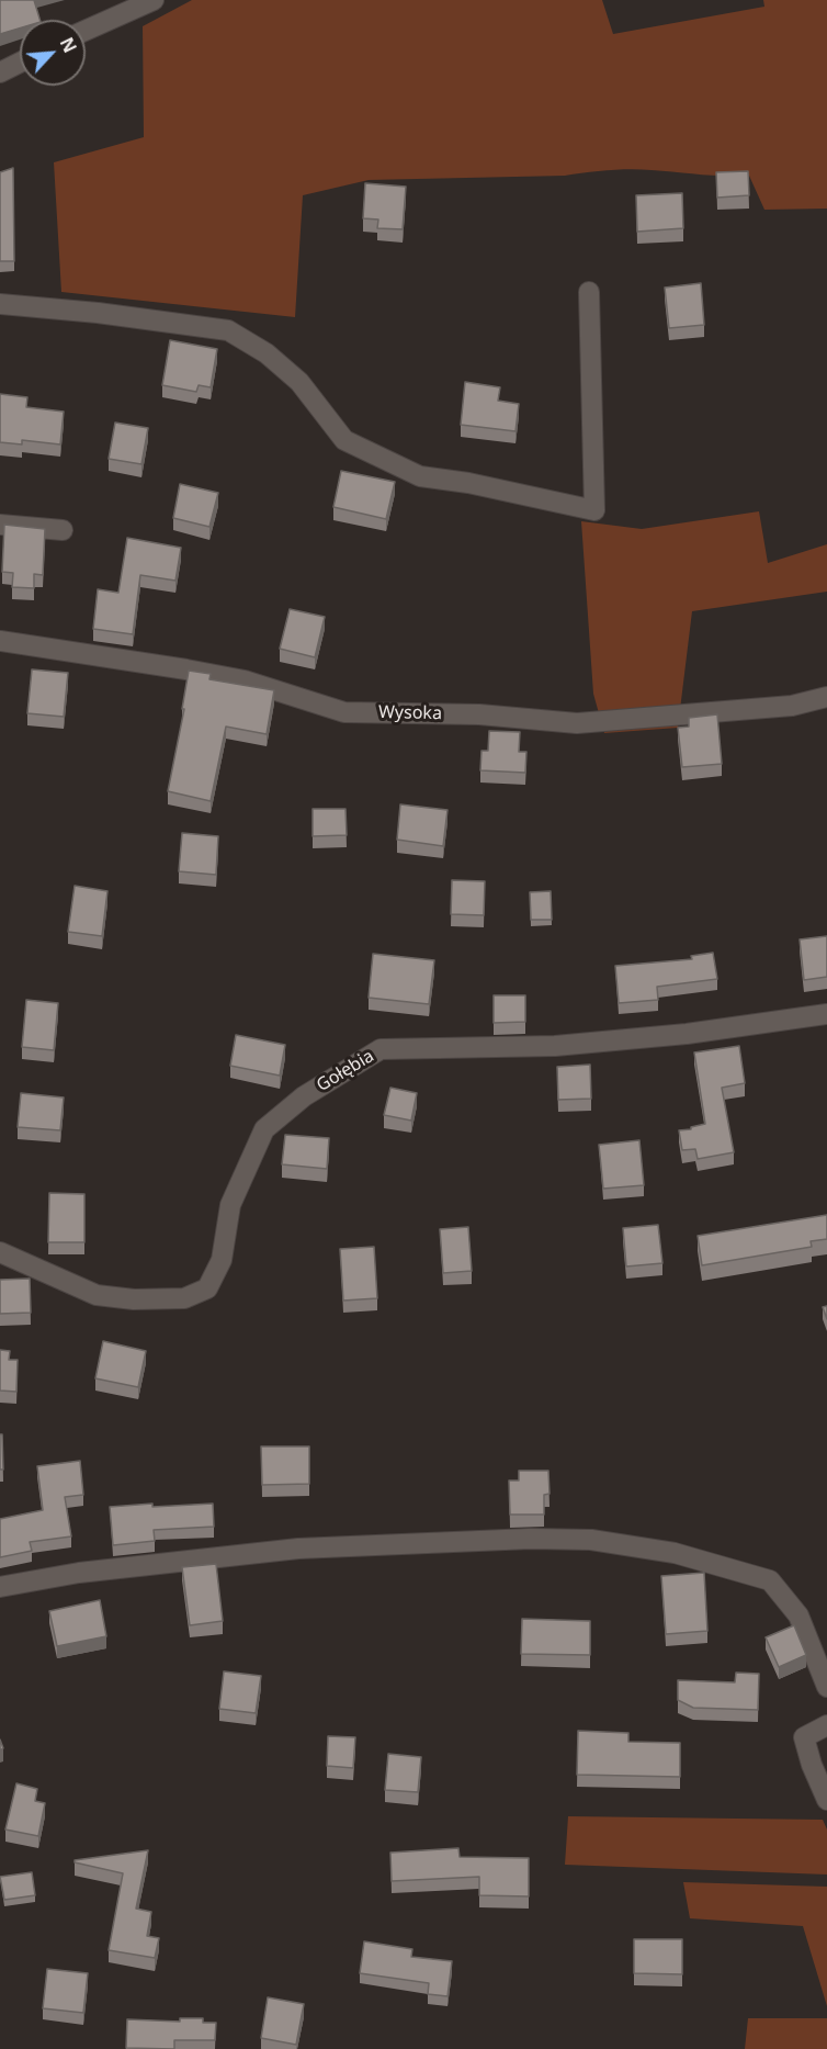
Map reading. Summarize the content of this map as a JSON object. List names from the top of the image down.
{
  "streets": {
    "street": ["Wysoka", "Gołębia"]
  },
  "north": "top right"
}
